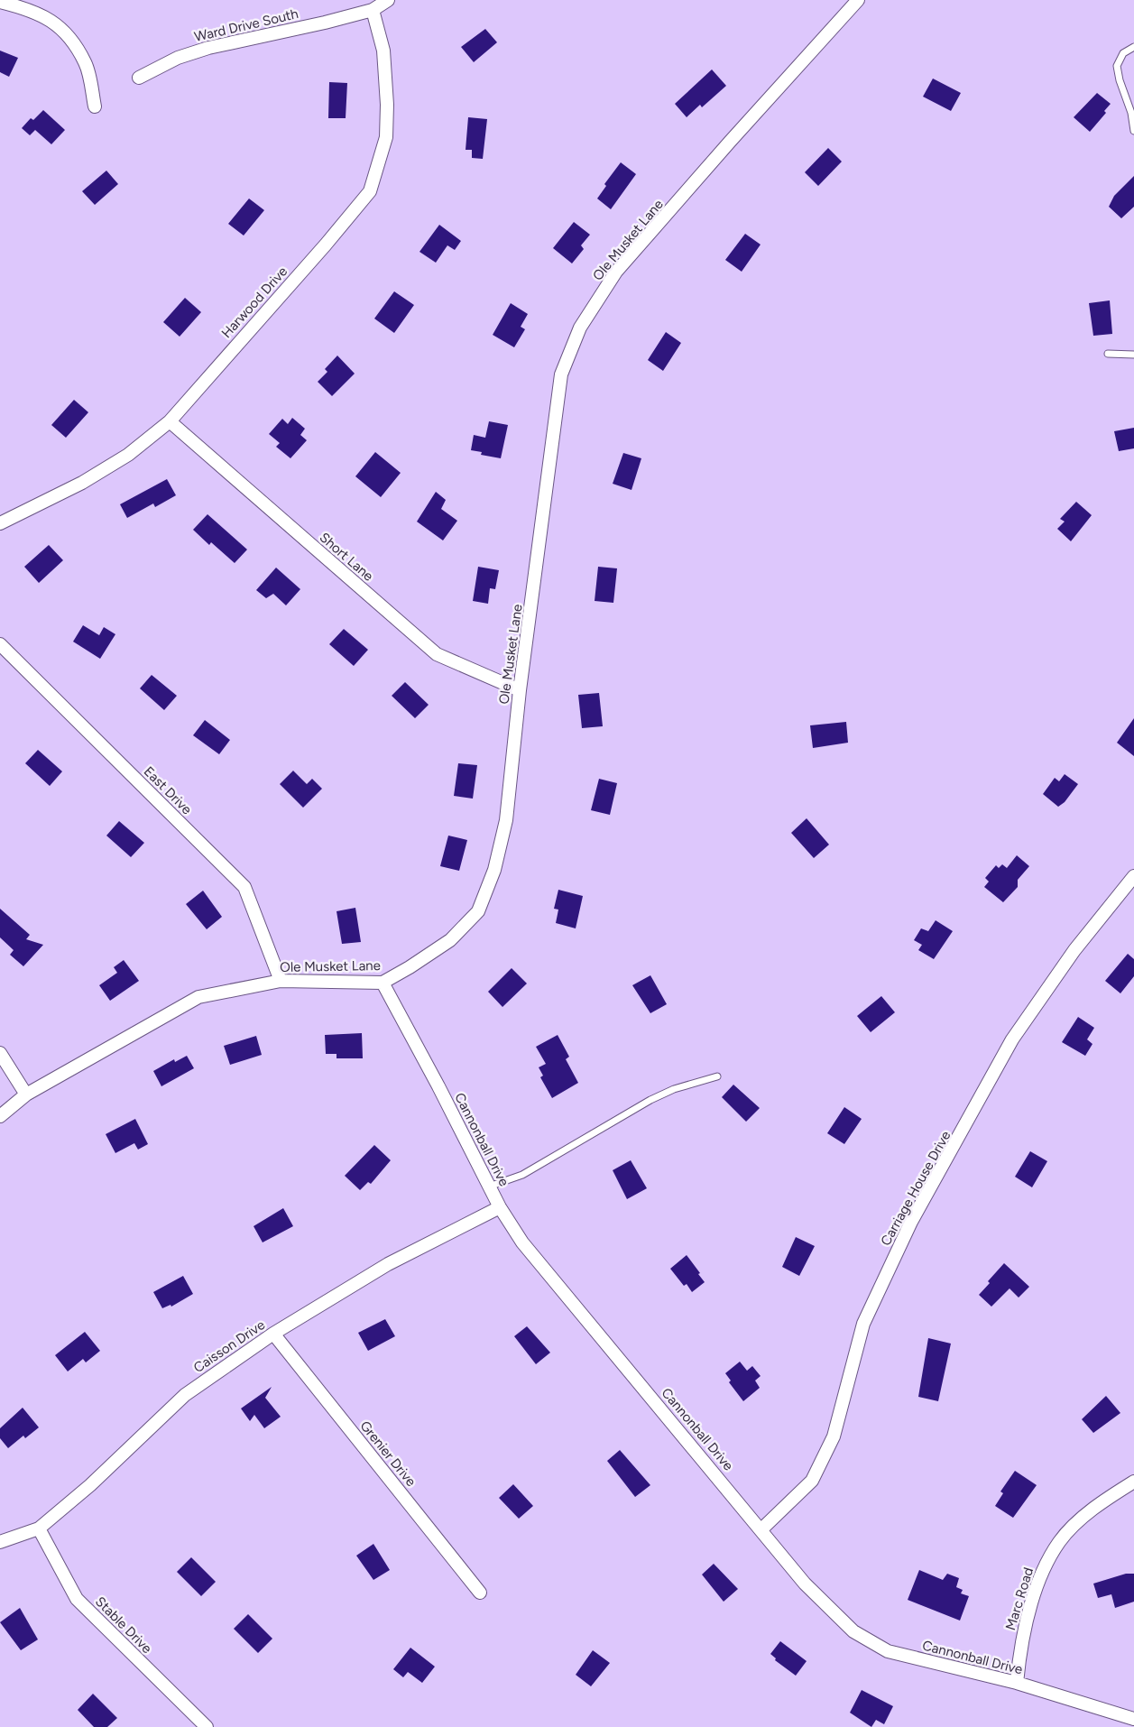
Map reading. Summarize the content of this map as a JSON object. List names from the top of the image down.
{
  "streets": {
    "street": [
      "Ward Drive South",
      "Ole Musket Lane",
      "Harwood Drive",
      "Short Lane",
      "East Drive",
      "Cannonball Drive",
      "Carriage House Drive",
      "Caisson Drive",
      "Grenier Drive",
      "Marc Road",
      "Stable Drive"
    ]
  },
  "crossings": [
    ["Ward Drive South", "Harwood Drive"],
    ["Ole Musket Lane", "Short Lane"],
    ["Ole Musket Lane", "East Drive"],
    ["Ole Musket Lane", "Cannonball Drive"],
    ["Harwood Drive", "Short Lane"],
    ["Cannonball Drive", "Carriage House Drive"],
    ["Cannonball Drive", "Caisson Drive"],
    ["Cannonball Drive", "Marc Road"],
    ["Caisson Drive", "Grenier Drive"],
    ["Caisson Drive", "Stable Drive"]
  ]
}
